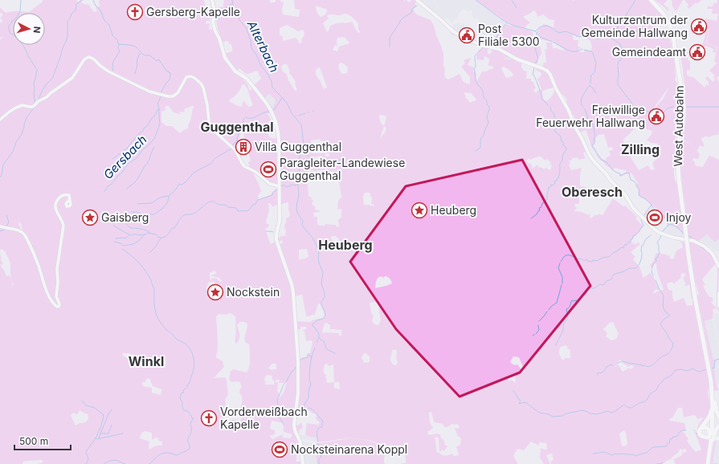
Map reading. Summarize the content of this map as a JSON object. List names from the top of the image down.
{
  "streets": {
    "highway": ["West Autobahn"]
  },
  "districts": [
    "Guggenthal",
    "Zilling",
    "Oberesch",
    "Heuberg",
    "Winkl"
  ],
  "water": ["Alterbach", "Gersbach"],
  "places": {
    "church": ["Gersberg-Kapelle", "Vorderweißbach Kapelle"],
    "public building": [
      "Kulturzentrum der Gemeinde Hallwang",
      "Post Filiale 5300",
      "Gemeindeamt",
      "Freiwillige Feuerwehr Hallwang"
    ],
    "building": ["Villa Guggenthal"],
    "sports": ["Paragleiter-Landewiese Guggenthal", "Injoy", "Nocksteinarena Koppl"],
    "place": ["Heuberg", "Gaisberg", "Nockstein"]
  },
  "scale_bar": "500 m",
  "north": "right"
}
